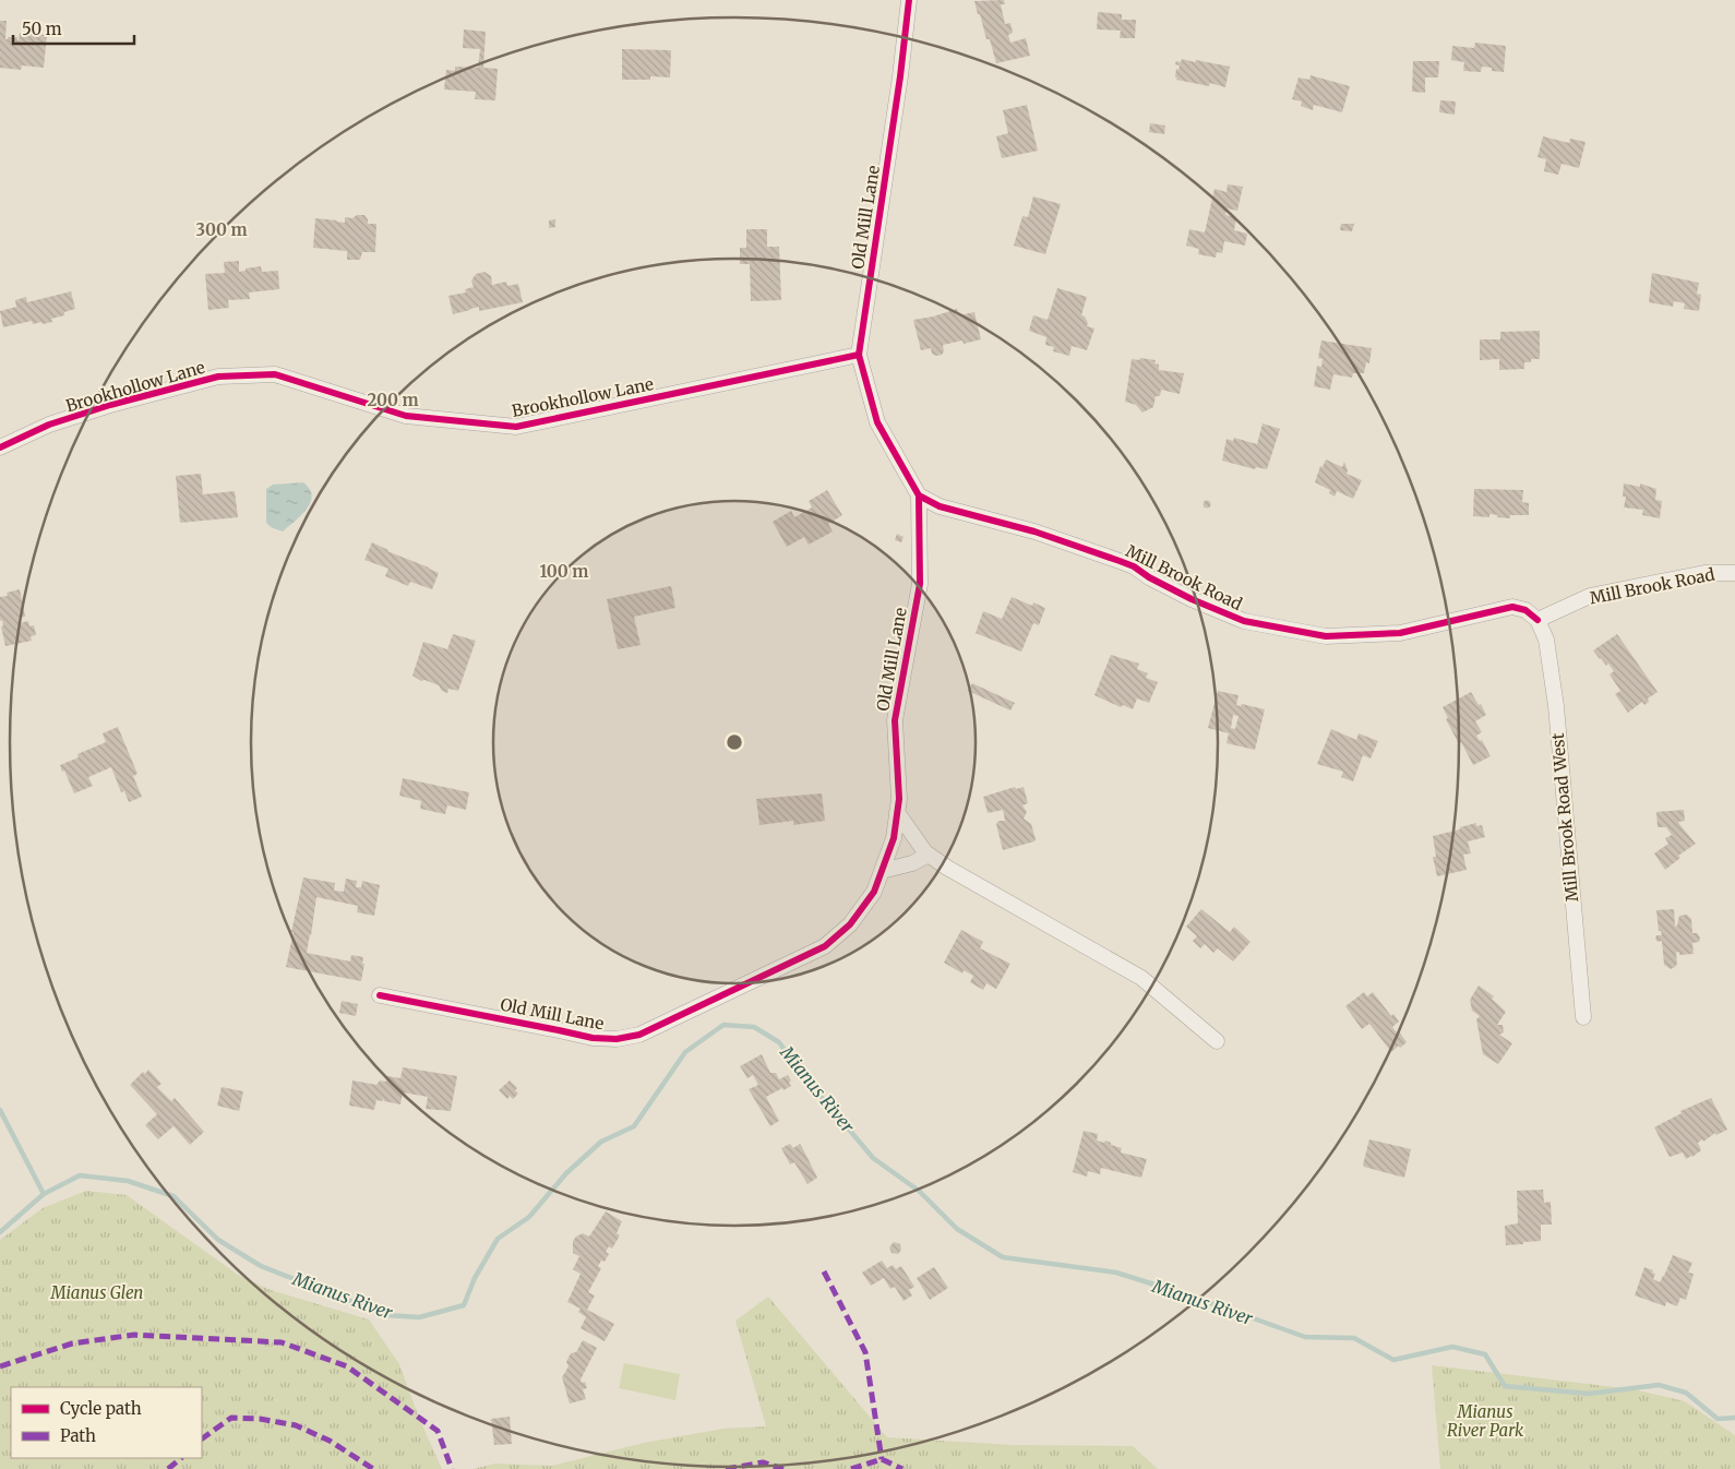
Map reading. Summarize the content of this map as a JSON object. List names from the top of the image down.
{
  "streets": {
    "street": [
      "Old Mill Lane",
      "Brookhollow Lane",
      "Mill Brook Road",
      "Mill Brook Road West"
    ]
  },
  "crossings": [
    ["Old Mill Lane", "Brookhollow Lane"],
    ["Old Mill Lane", "Mill Brook Road"],
    ["Mill Brook Road", "Mill Brook Road West"]
  ],
  "water": ["Mianus River"],
  "parks": ["Mianus Glen", "Mianus River Park"],
  "legend": ["Cycle path", "Path"],
  "scale_bar": "50 m",
  "rings": ["300 m", "200 m", "100 m"]
}
